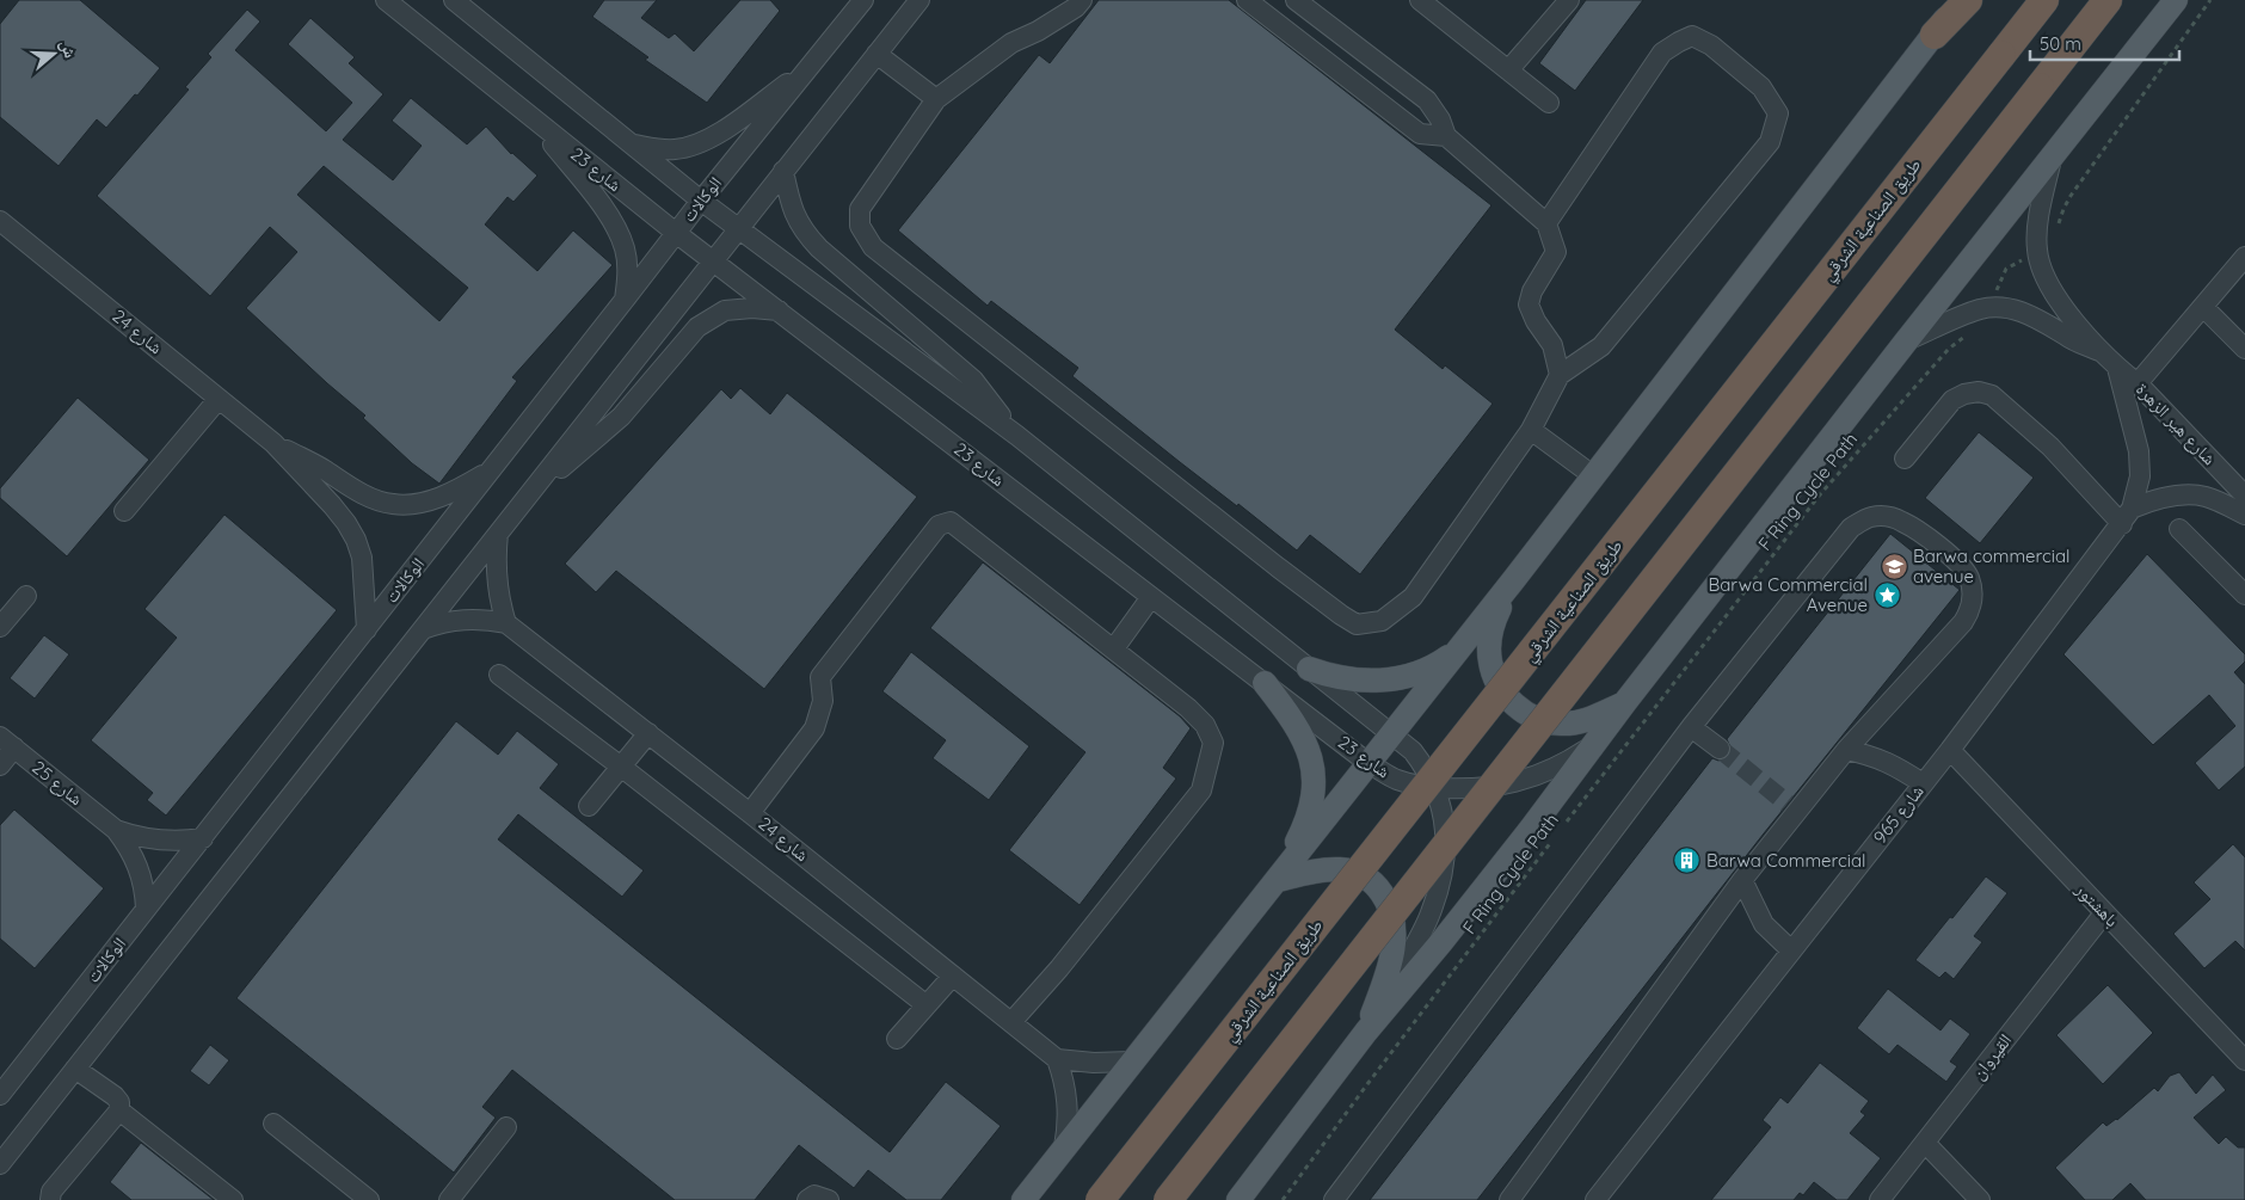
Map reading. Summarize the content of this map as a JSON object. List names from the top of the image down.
{
  "streets": {
    "highway": ["طريق الصناعية الشرقي"],
    "street": [
      "شارع 23",
      "الوكالات",
      "شارع 24",
      "شارع هير الزهرة",
      "شارع 25",
      "شارع 965",
      "باهشتور",
      "القيروان"
    ],
    "path": ["F Ring Cycle Path"]
  },
  "crossings": [
    ["شارع 23", "الوكالات"],
    ["الوكالات", "شارع 24"],
    ["الوكالات", "شارع 25"],
    ["شارع هير الزهرة", "شارع 965"],
    ["شارع 965", "باهشتور"],
    ["باهشتور", "القيروان"]
  ],
  "places": {
    "school or university": ["Barwa commercial avenue"],
    "place": ["Barwa Commercial Avenue"],
    "building": ["Barwa Commercial"]
  },
  "scale_bar": "50 m",
  "north": "right"
}
